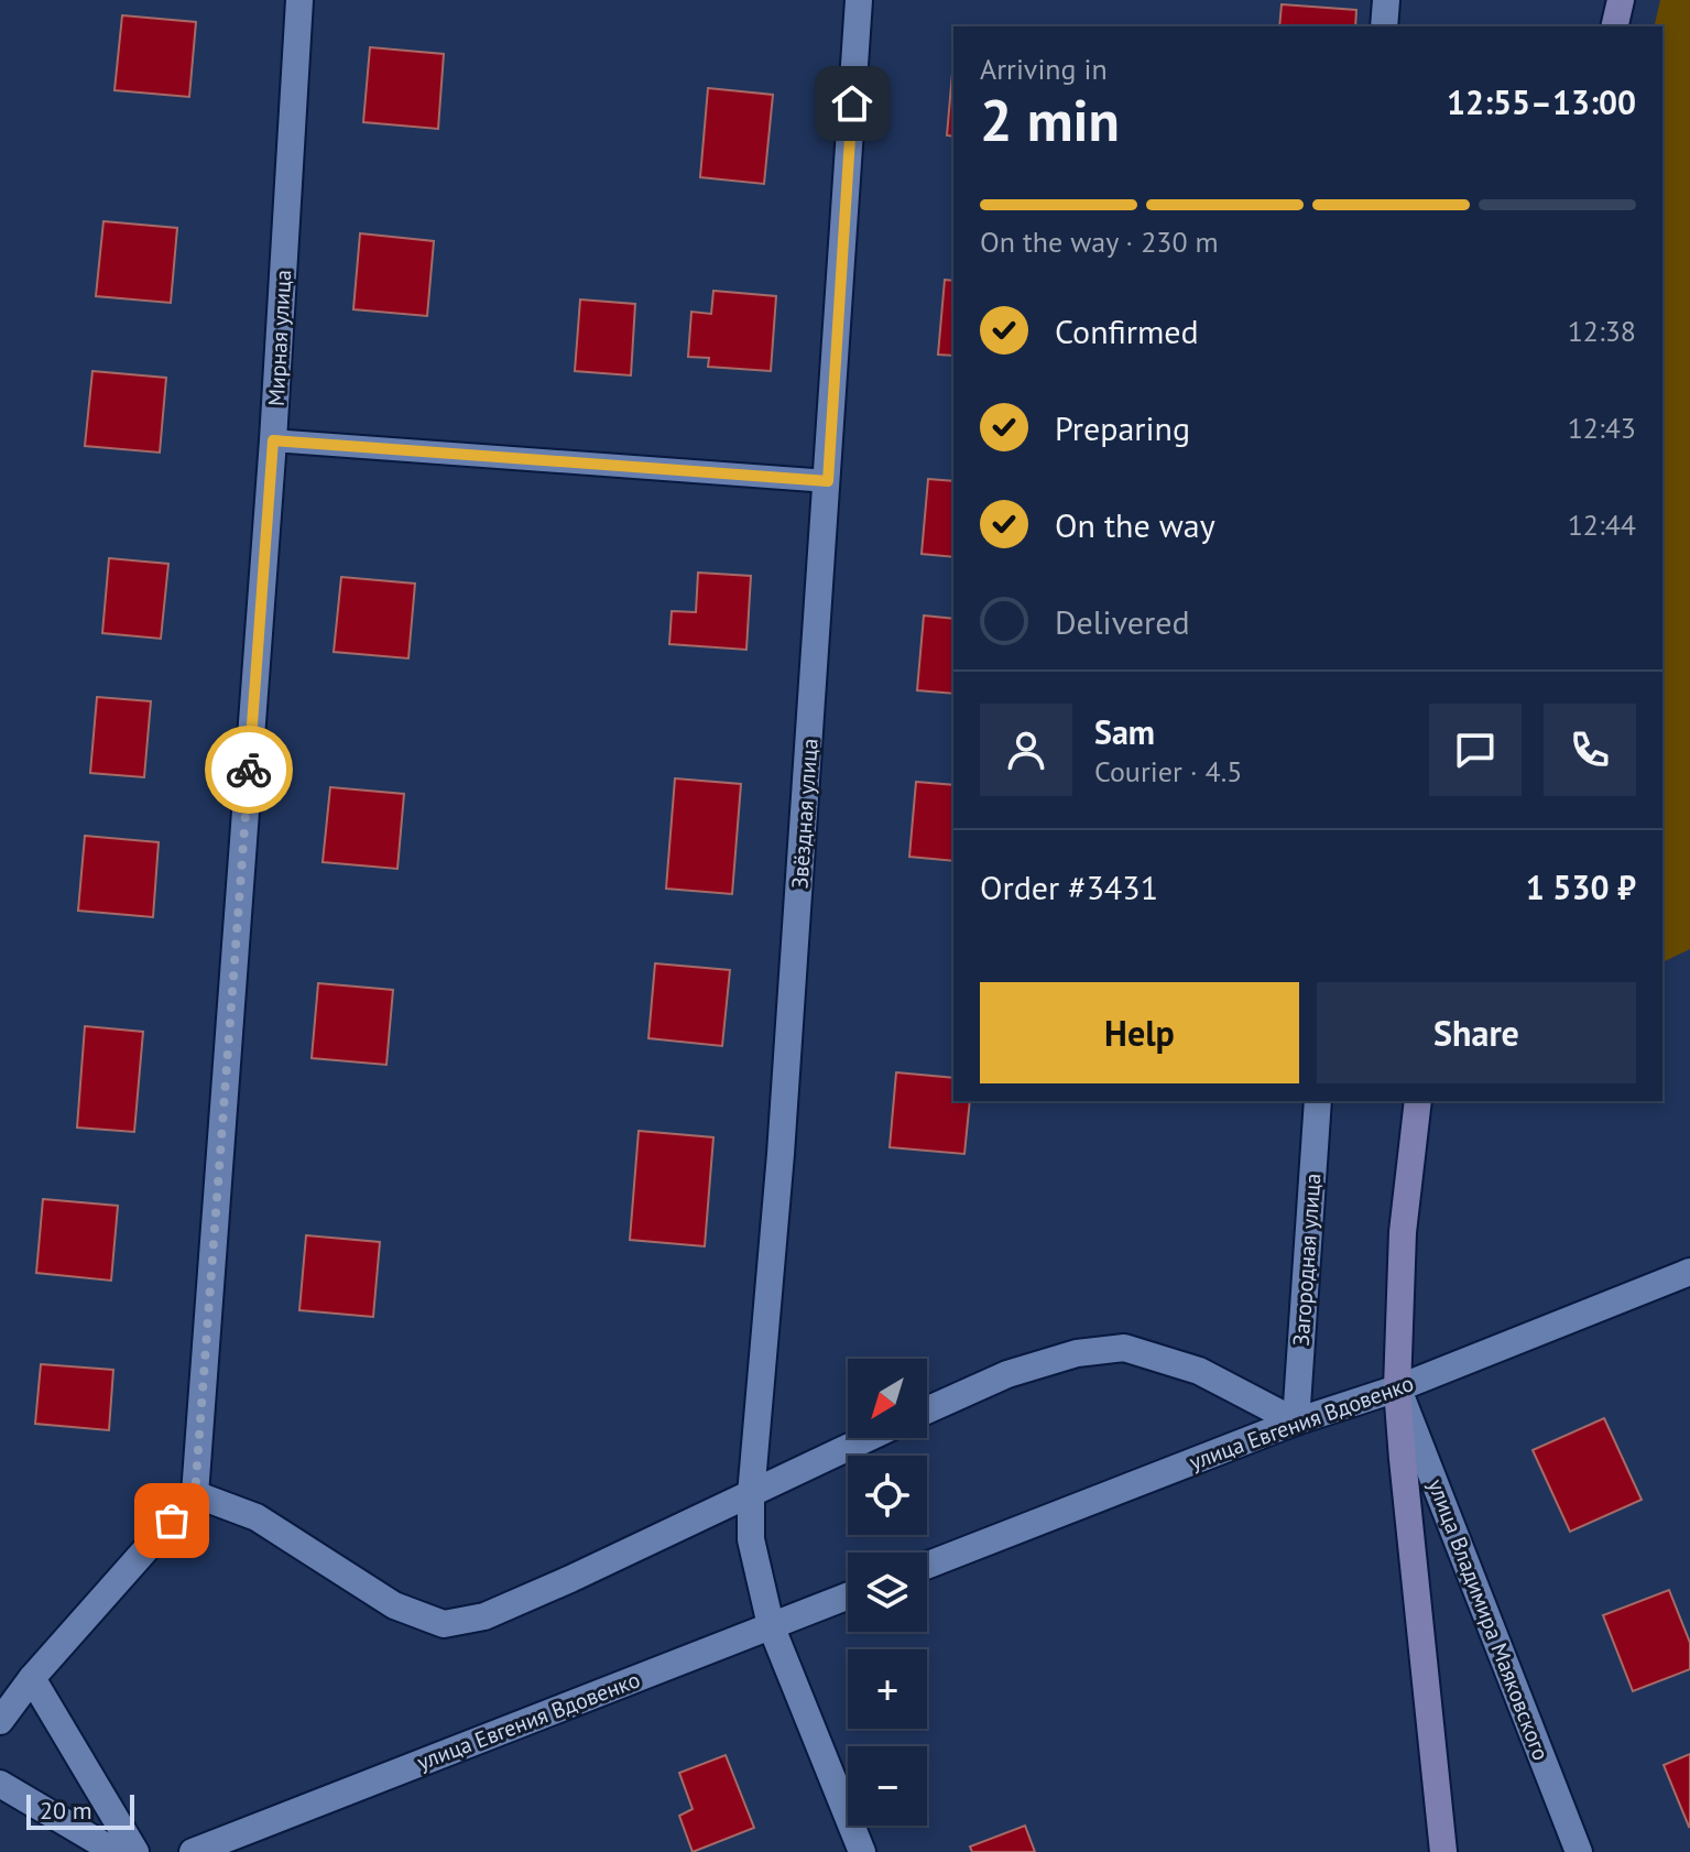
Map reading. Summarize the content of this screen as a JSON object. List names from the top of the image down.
{
  "streets": {
    "street": [
      "Мирная улица",
      "Звёздная улица",
      "Загородная улица",
      "улица Евгения Вдовенко",
      "улица Владимира Маяковского"
    ]
  },
  "crossings": [
    ["Звёздная улица", "улица Евгения Вдовенко"],
    ["Загородная улица", "улица Евгения Вдовенко"],
    ["улица Евгения Вдовенко", "улица Владимира Маяковского"]
  ],
  "scale_bar": "20 m",
  "north": "bottom left",
  "page": {
    "heading": ["2 min", "Arriving in", "12:55–13:00"],
    "panel": [
      "Sam",
      "Courier · 4.5",
      "Order #3431",
      "1 530 ₽"
    ],
    "bar": "On the way · 230 m",
    "list": [
      ["Confirmed", "12:38"],
      ["Preparing", "12:43"],
      ["On the way", "12:44"],
      "Delivered"
    ],
    "buttons": ["Help", "Share"],
    "map_buttons": ["+", "−"],
    "scale": "20 m"
  }
}
